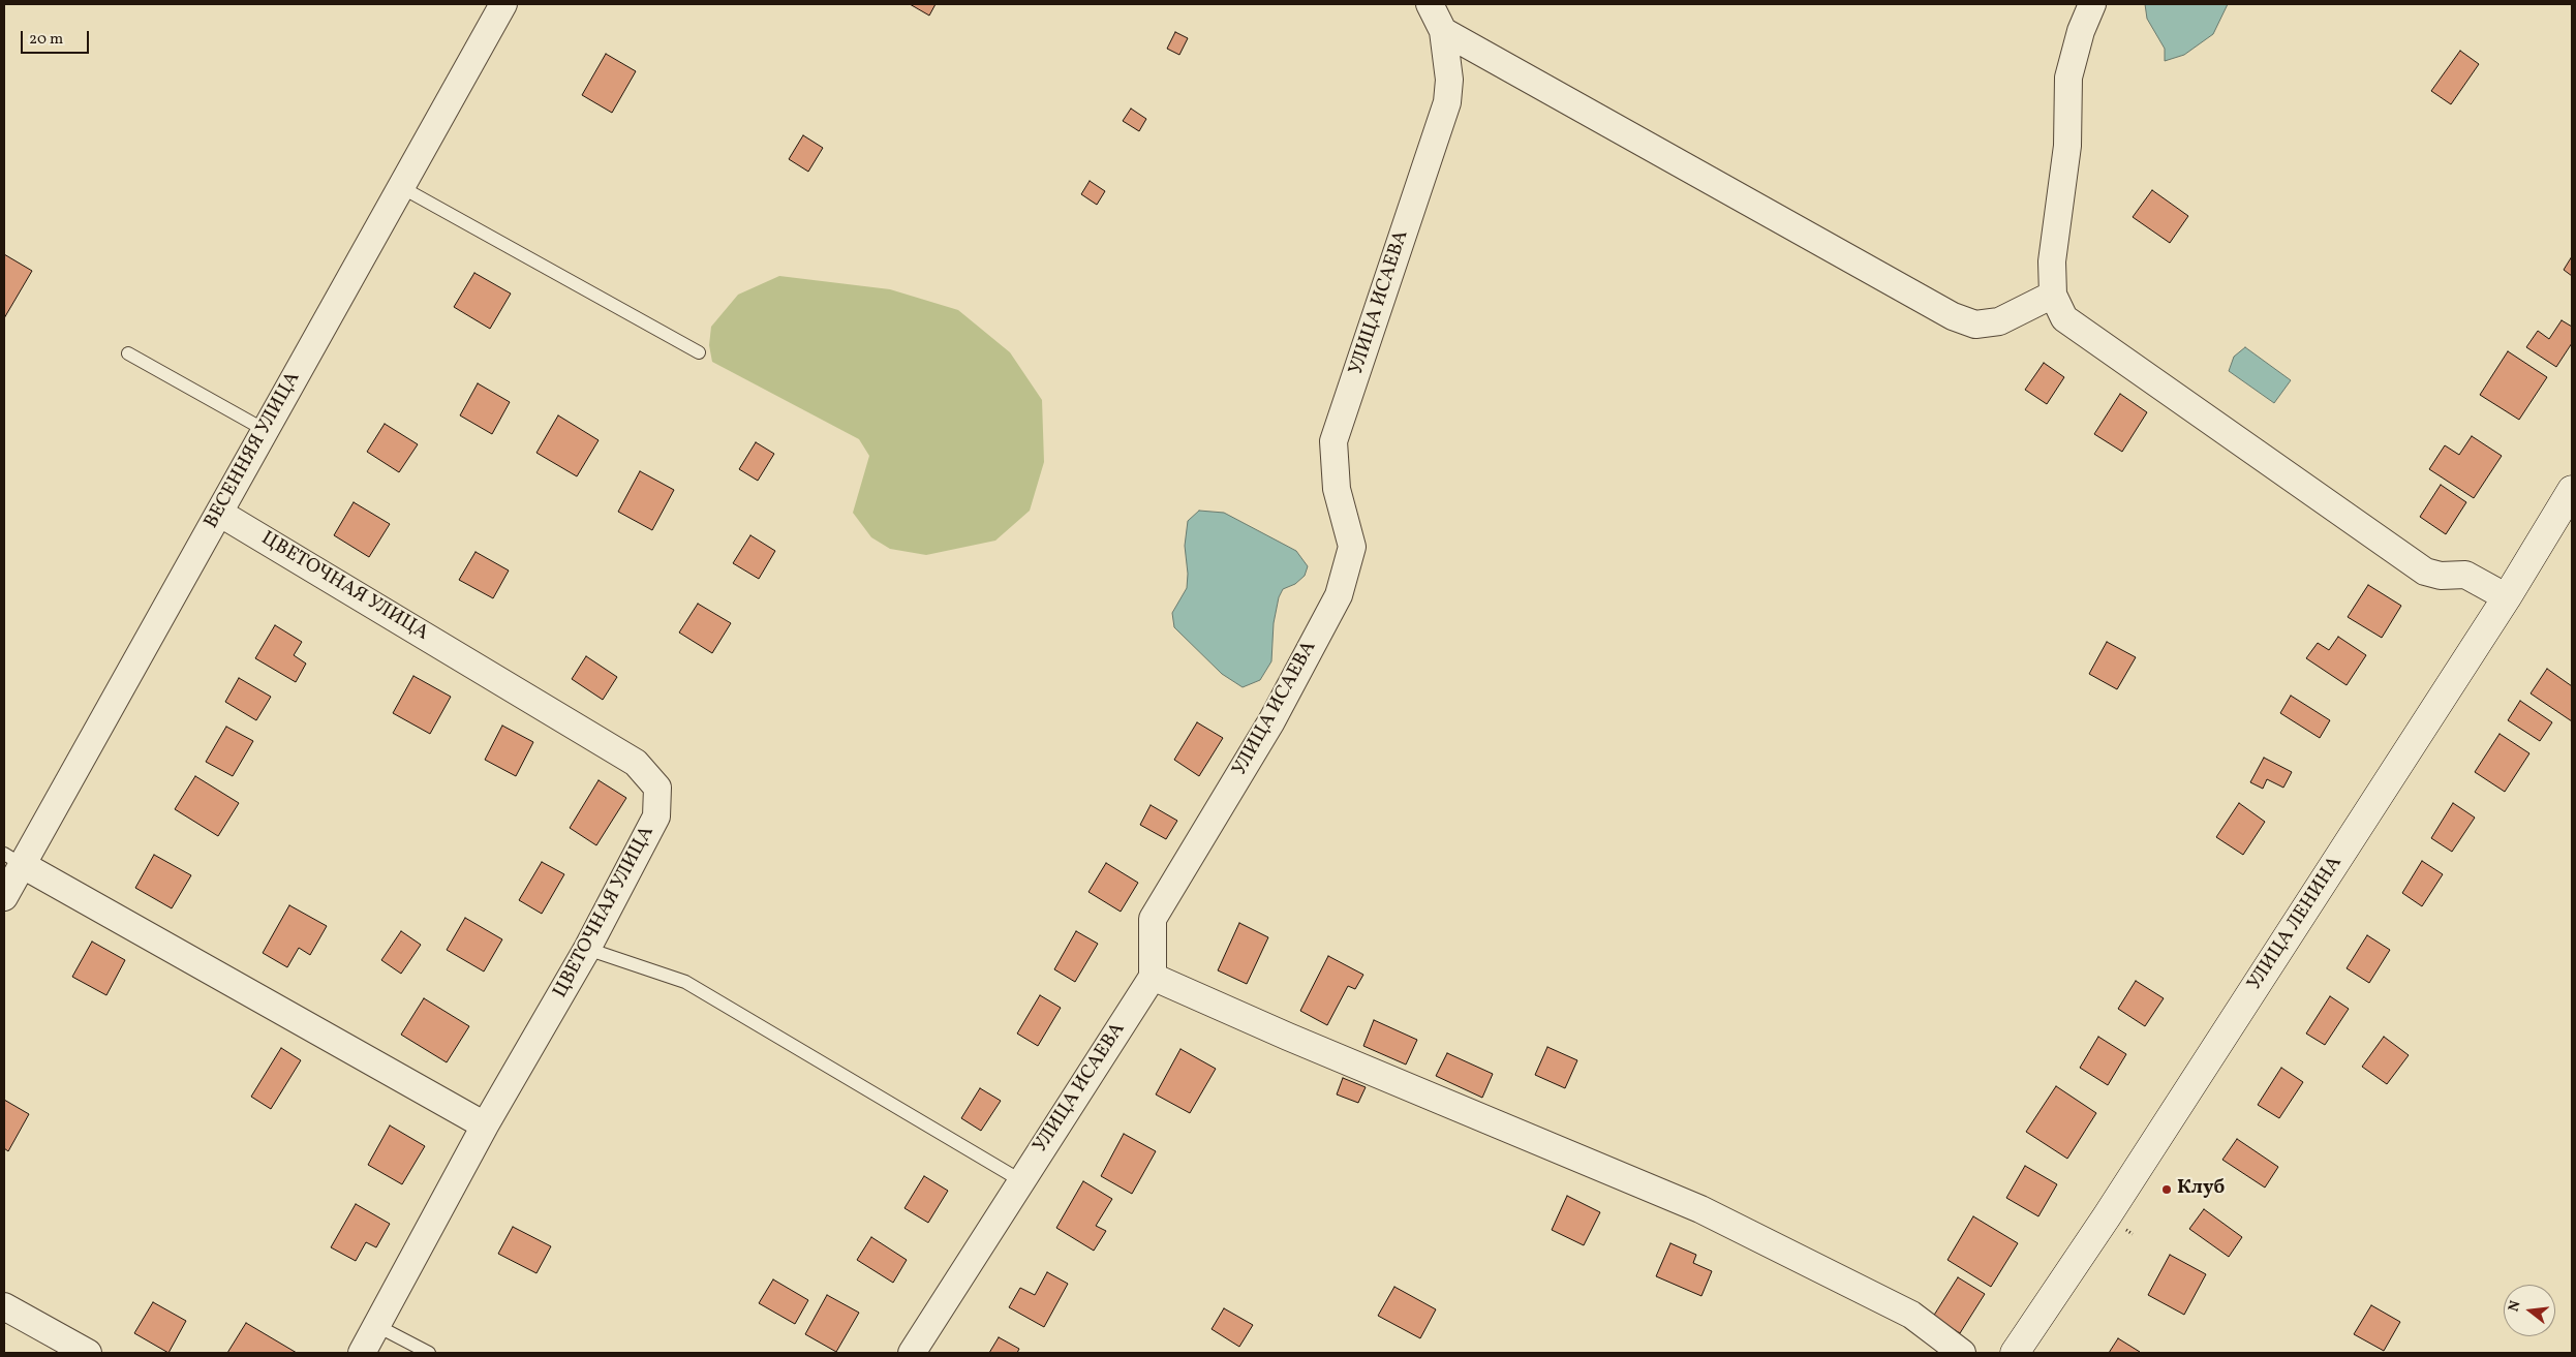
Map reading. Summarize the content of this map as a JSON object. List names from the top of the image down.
{
  "streets": {
    "main road": ["УЛИЦА ЛЕНИНА"],
    "street": ["УЛИЦА ИСАЕВА", "ВЕСЕННЯЯ УЛИЦА", "ЦВЕТОЧНАЯ УЛИЦА"]
  },
  "crossings": [
    ["ВЕСЕННЯЯ УЛИЦА", "ЦВЕТОЧНАЯ УЛИЦА"]
  ],
  "places": ["Клуб"],
  "scale_bar": "20 m",
  "north": "left"
}
